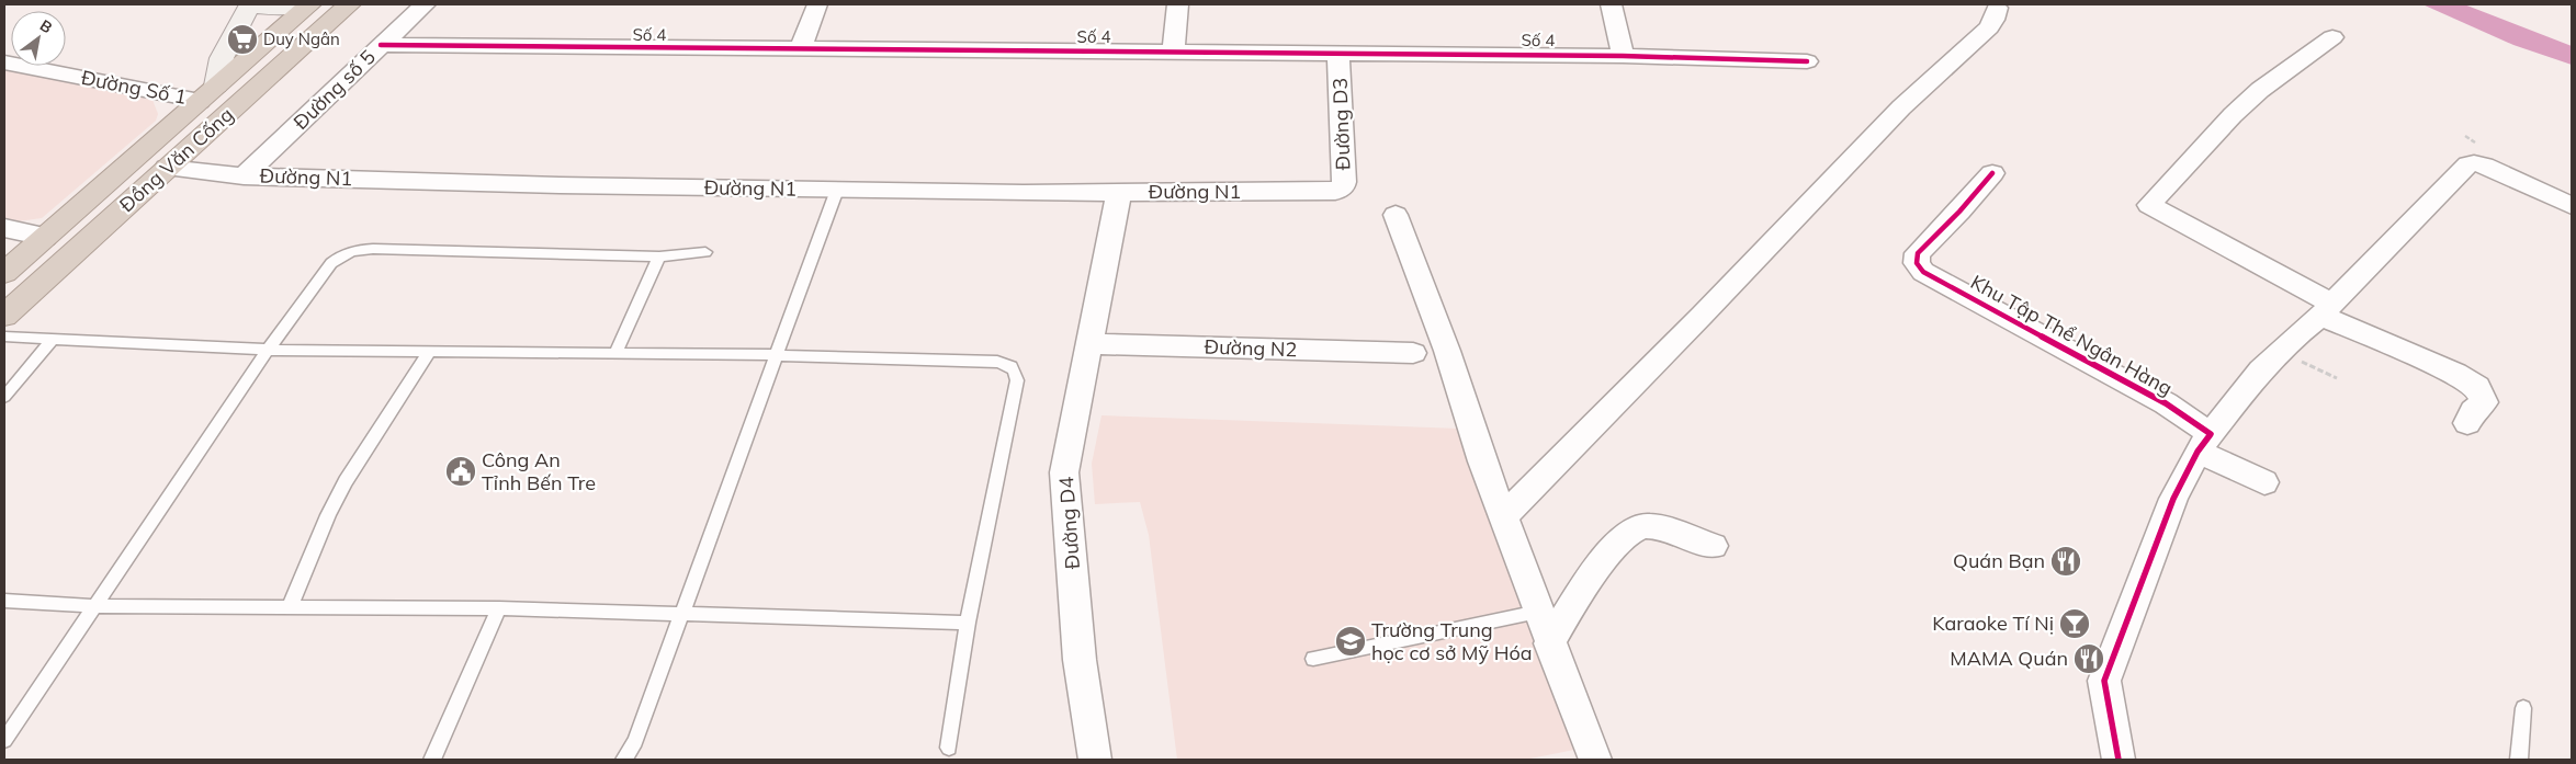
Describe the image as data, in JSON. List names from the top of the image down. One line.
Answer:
{"streets":{"highway":["Đồng Văn Cống"],"street":["Số 4","Đường Số 1","Đường số 5","Đường D3","Đường N1","Khu Tập Thể Ngân Hàng","Đường N2","Đường D4"]},"crossings":[["Số 4","Đường số 5"],["Số 4","Đường D3"],["Đường Số 1","Đồng Văn Cống"],["Đường số 5","Đường N1"],["Đường D3","Đường N1"],["Đồng Văn Cống","Đường N1"],["Đường N1","Đường D4"],["Đường N2","Đường D4"]],"places":{"supermarket":["Duy Ngân"],"public building":["Công An Tỉnh Bến Tre"],"restaurant":["Quán Bạn","MAMA Quán"],"bar":["Karaoke Tí Nị"],"school or university":["Trường Trung học cơ sở Mỹ Hóa"]},"north":"top right"}
